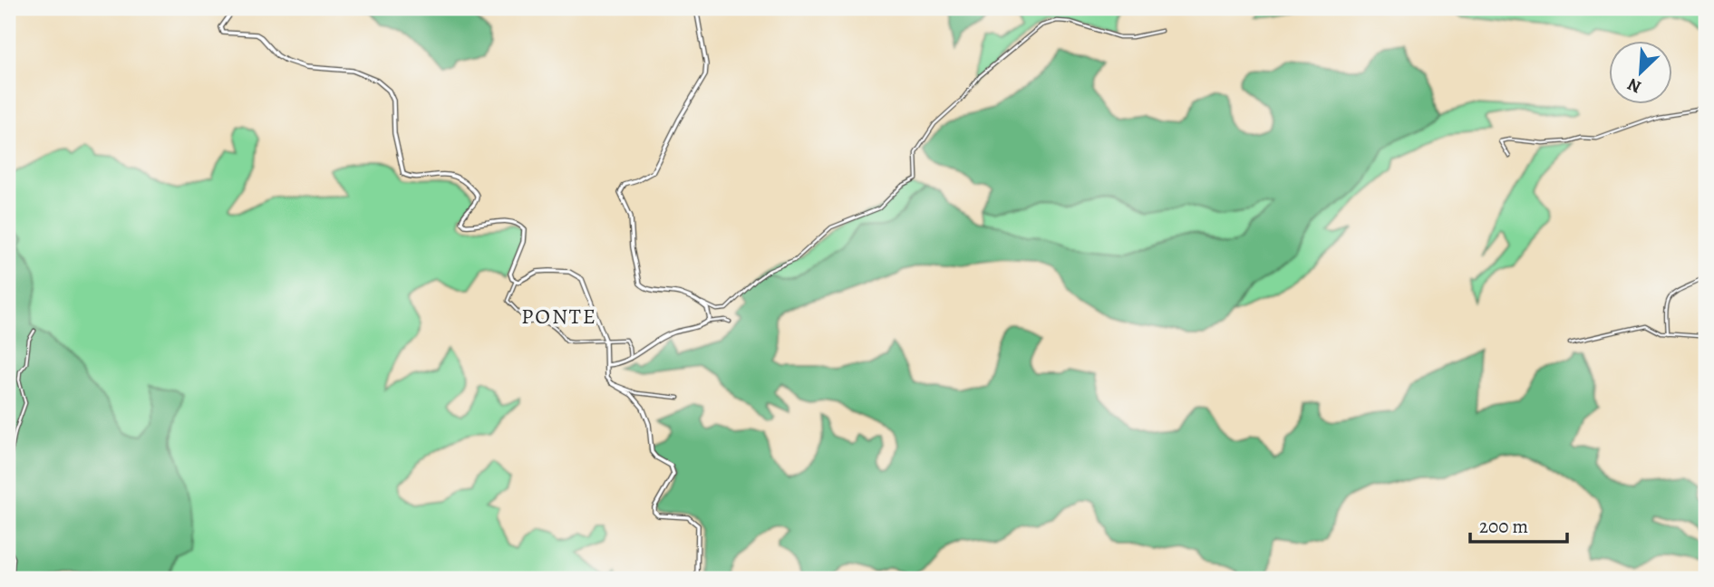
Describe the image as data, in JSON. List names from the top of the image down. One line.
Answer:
{"districts":["PONTE"],"scale_bar":"200 m","north":"bottom left"}
